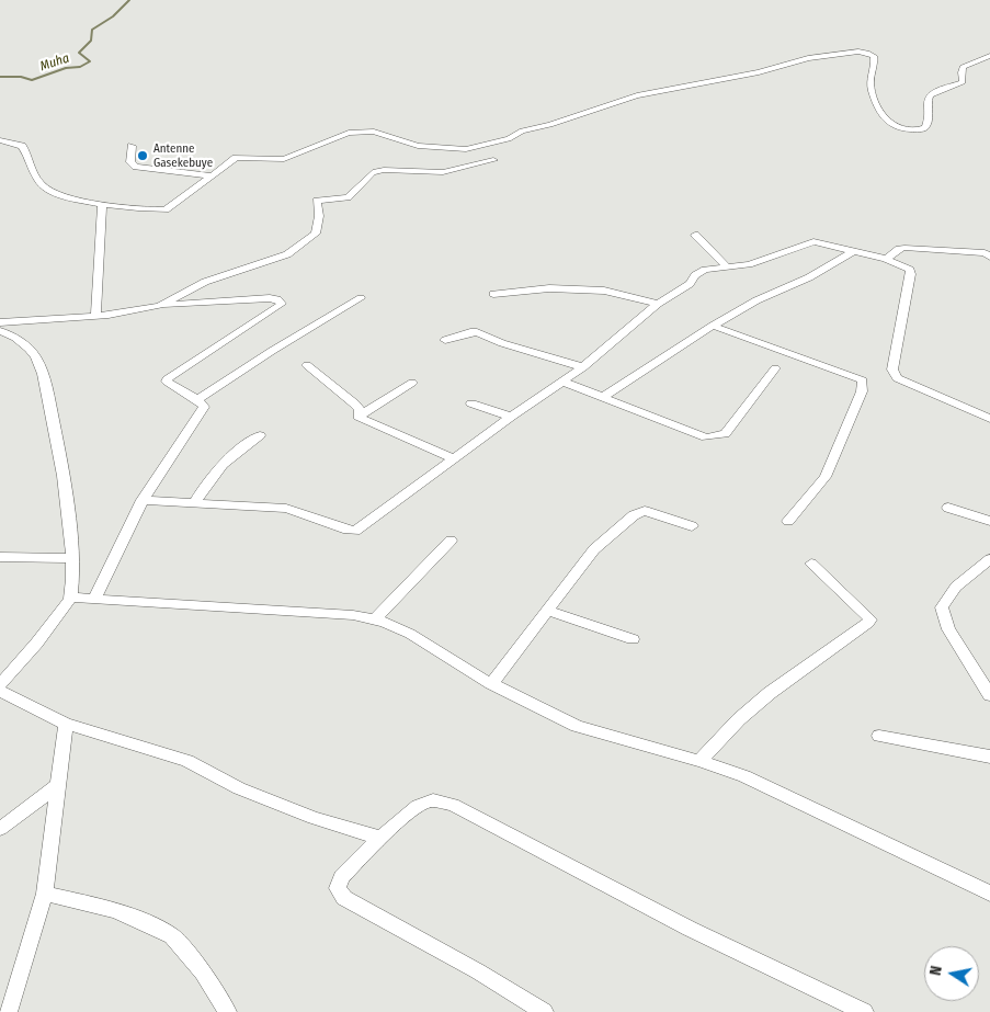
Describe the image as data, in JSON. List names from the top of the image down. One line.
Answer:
{"water":["Muha"],"places":["Antenne Gasekebuye"],"north":"left"}
